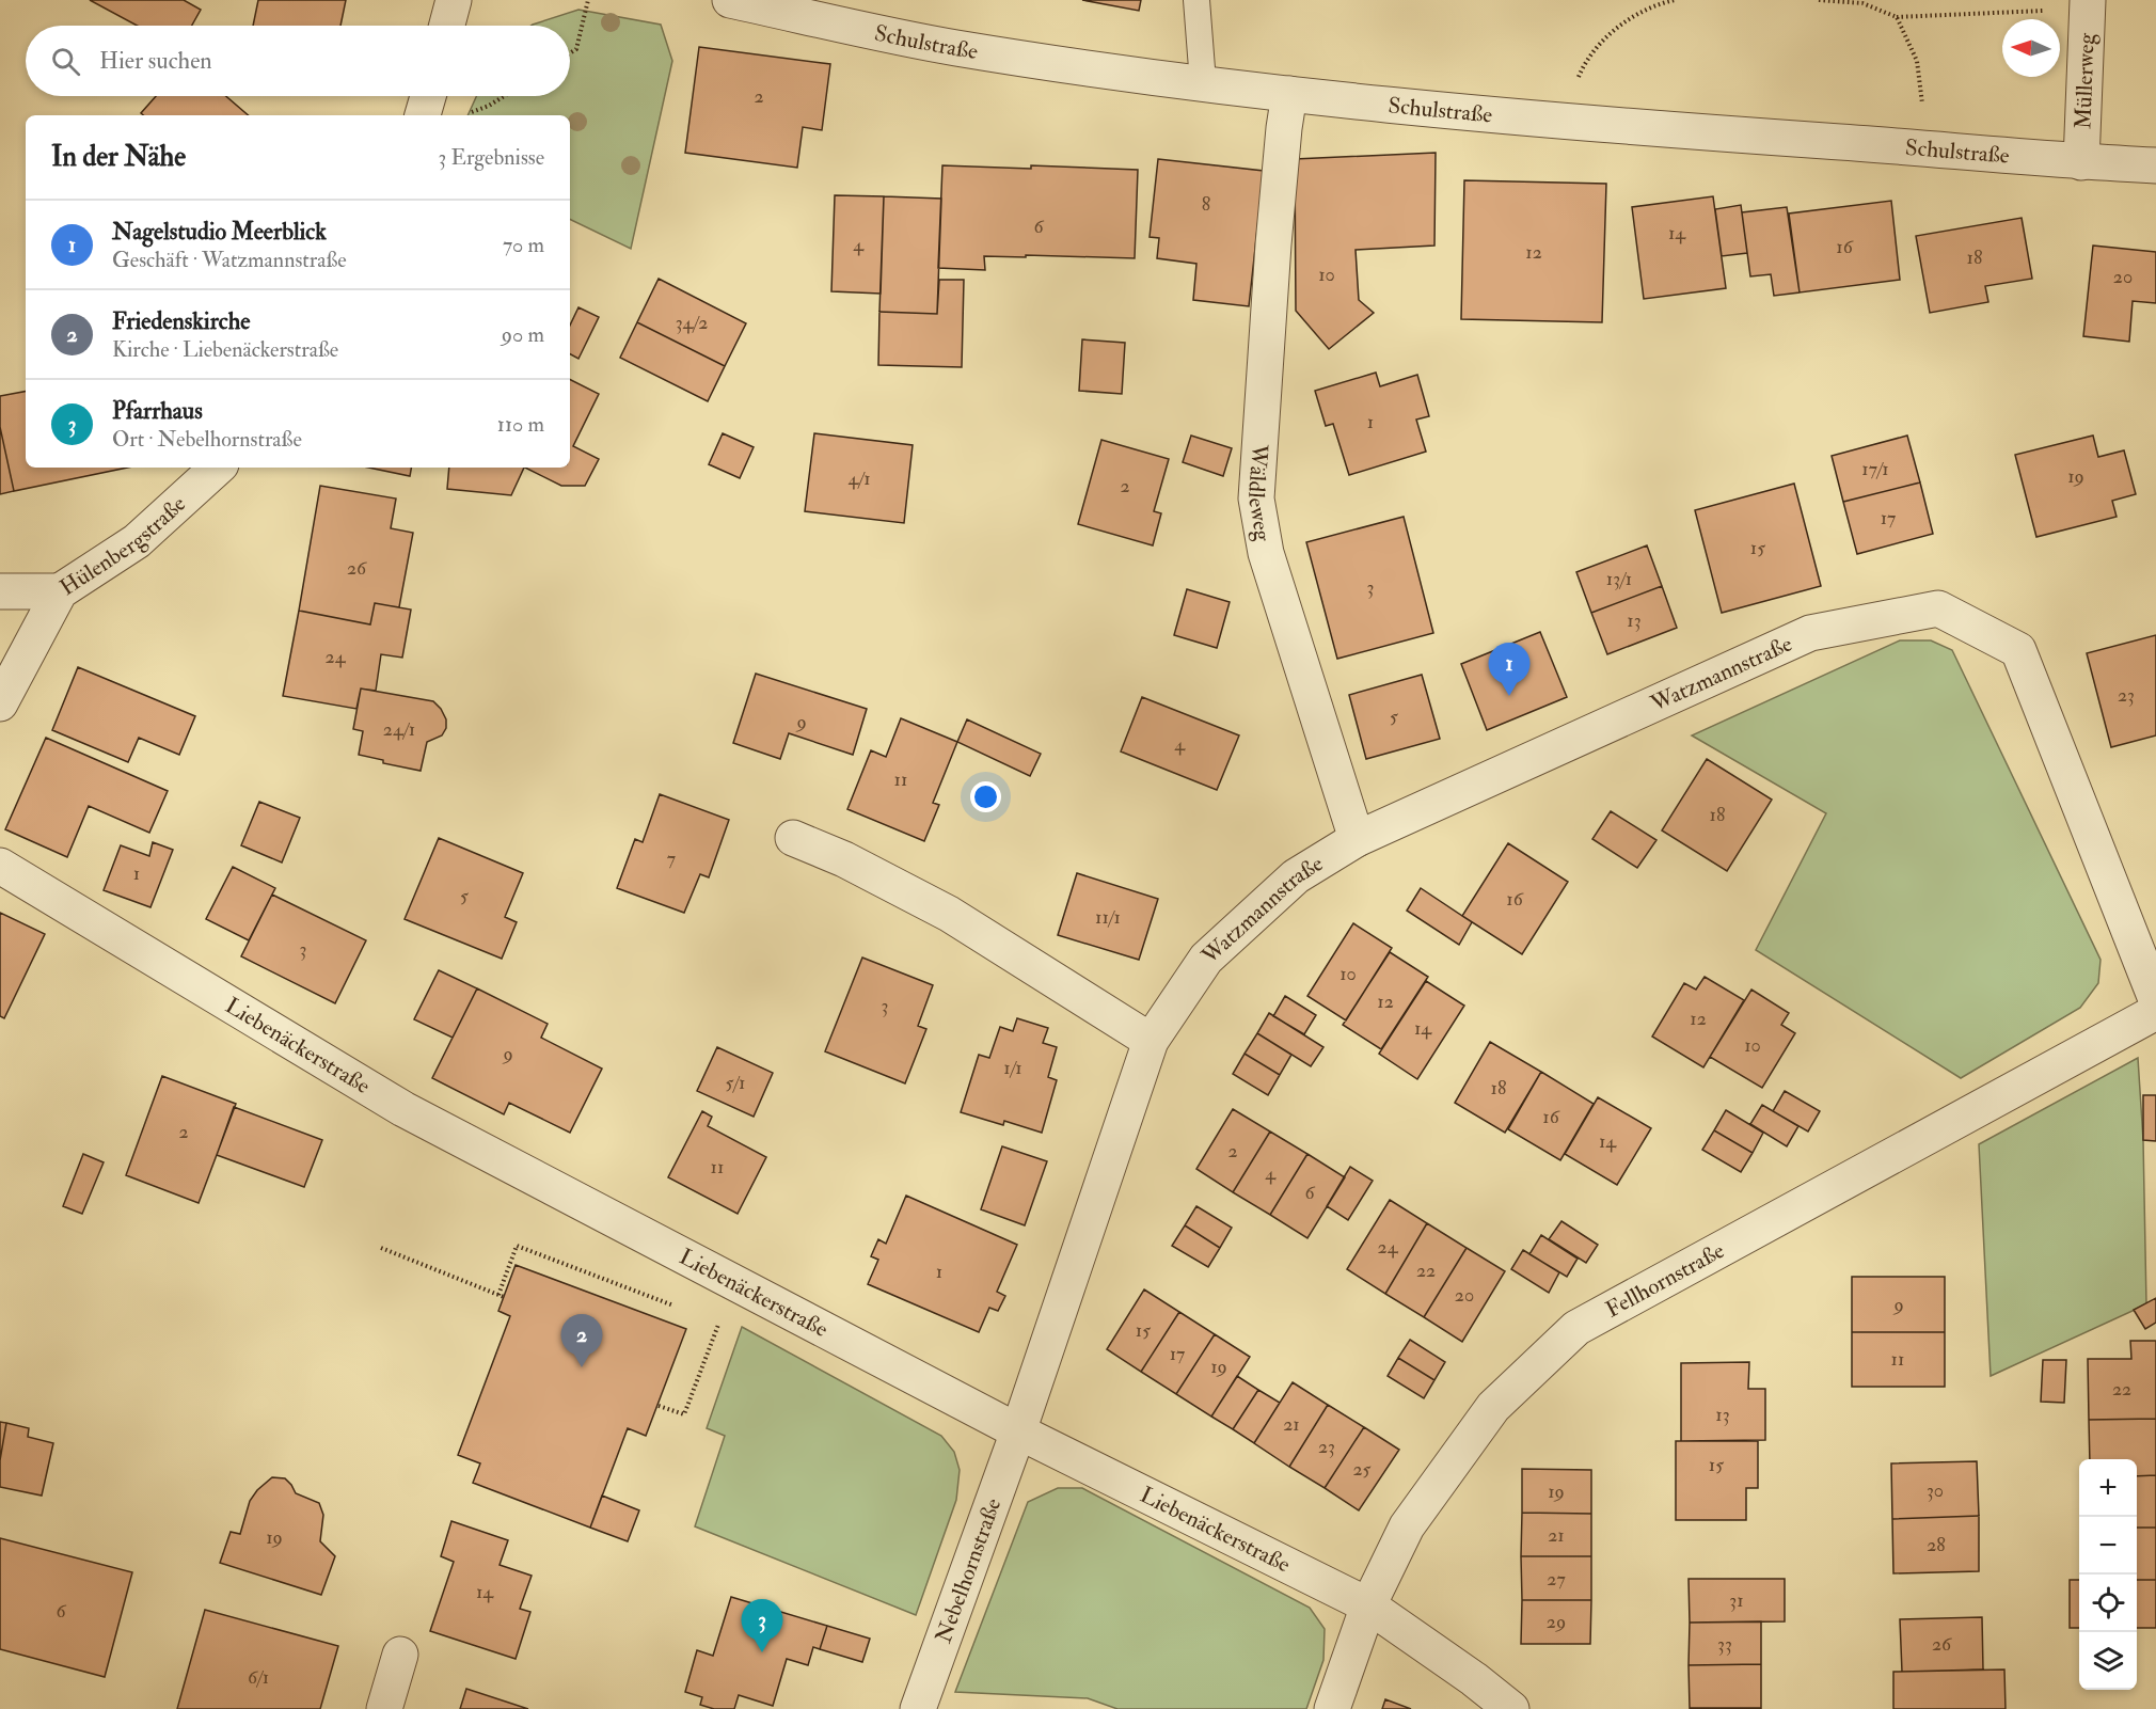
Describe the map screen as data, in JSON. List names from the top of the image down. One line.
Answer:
{"streets":{"street":["Schulstraße","Müllerweg","Wäldleweg","Hülenbergstraße","Watzmannstraße","Liebenäckerstraße","Fellhornstraße","Nebelhornstraße"]},"crossings":[["Schulstraße","Müllerweg"],["Schulstraße","Wäldleweg"],["Wäldleweg","Watzmannstraße"],["Watzmannstraße","Liebenäckerstraße"],["Watzmannstraße","Nebelhornstraße"],["Liebenäckerstraße","Fellhornstraße"],["Liebenäckerstraße","Nebelhornstraße"]],"house_numbers":["2","8","6","14","4","16","12","18","10","20","34/2","1","17/1","19","4/1","2","17","15","26","13/1","3","13","24","23","5","9","24/1","4","11","18","7","1","5","16","11/1","3","10","12","3","12","14","10","9","1/1","5/1","18","16","2","14","2","11","4","6","24","22","1","20","9","15","17","11","19","22","13","21","23","15","25","30","19","21","19","28","27","14","31","6","29","33","26","6/1"],"north":"left","page":{"search":"Hier suchen","heading":["In der Nähe","3 Ergebnisse"],"list":[{"mark":"1","name":"Nagelstudio Meerblick","note":"Geschäft · Watzmannstraße","value":"70 m"},{"mark":"2","name":"Friedenskirche","note":"Kirche · Liebenäckerstraße","value":"90 m"},{"mark":"3","name":"Pfarrhaus","note":"Ort · Nebelhornstraße","value":"110 m"}],"pins":["1","2","3"],"map_buttons":["+","−"]}}
